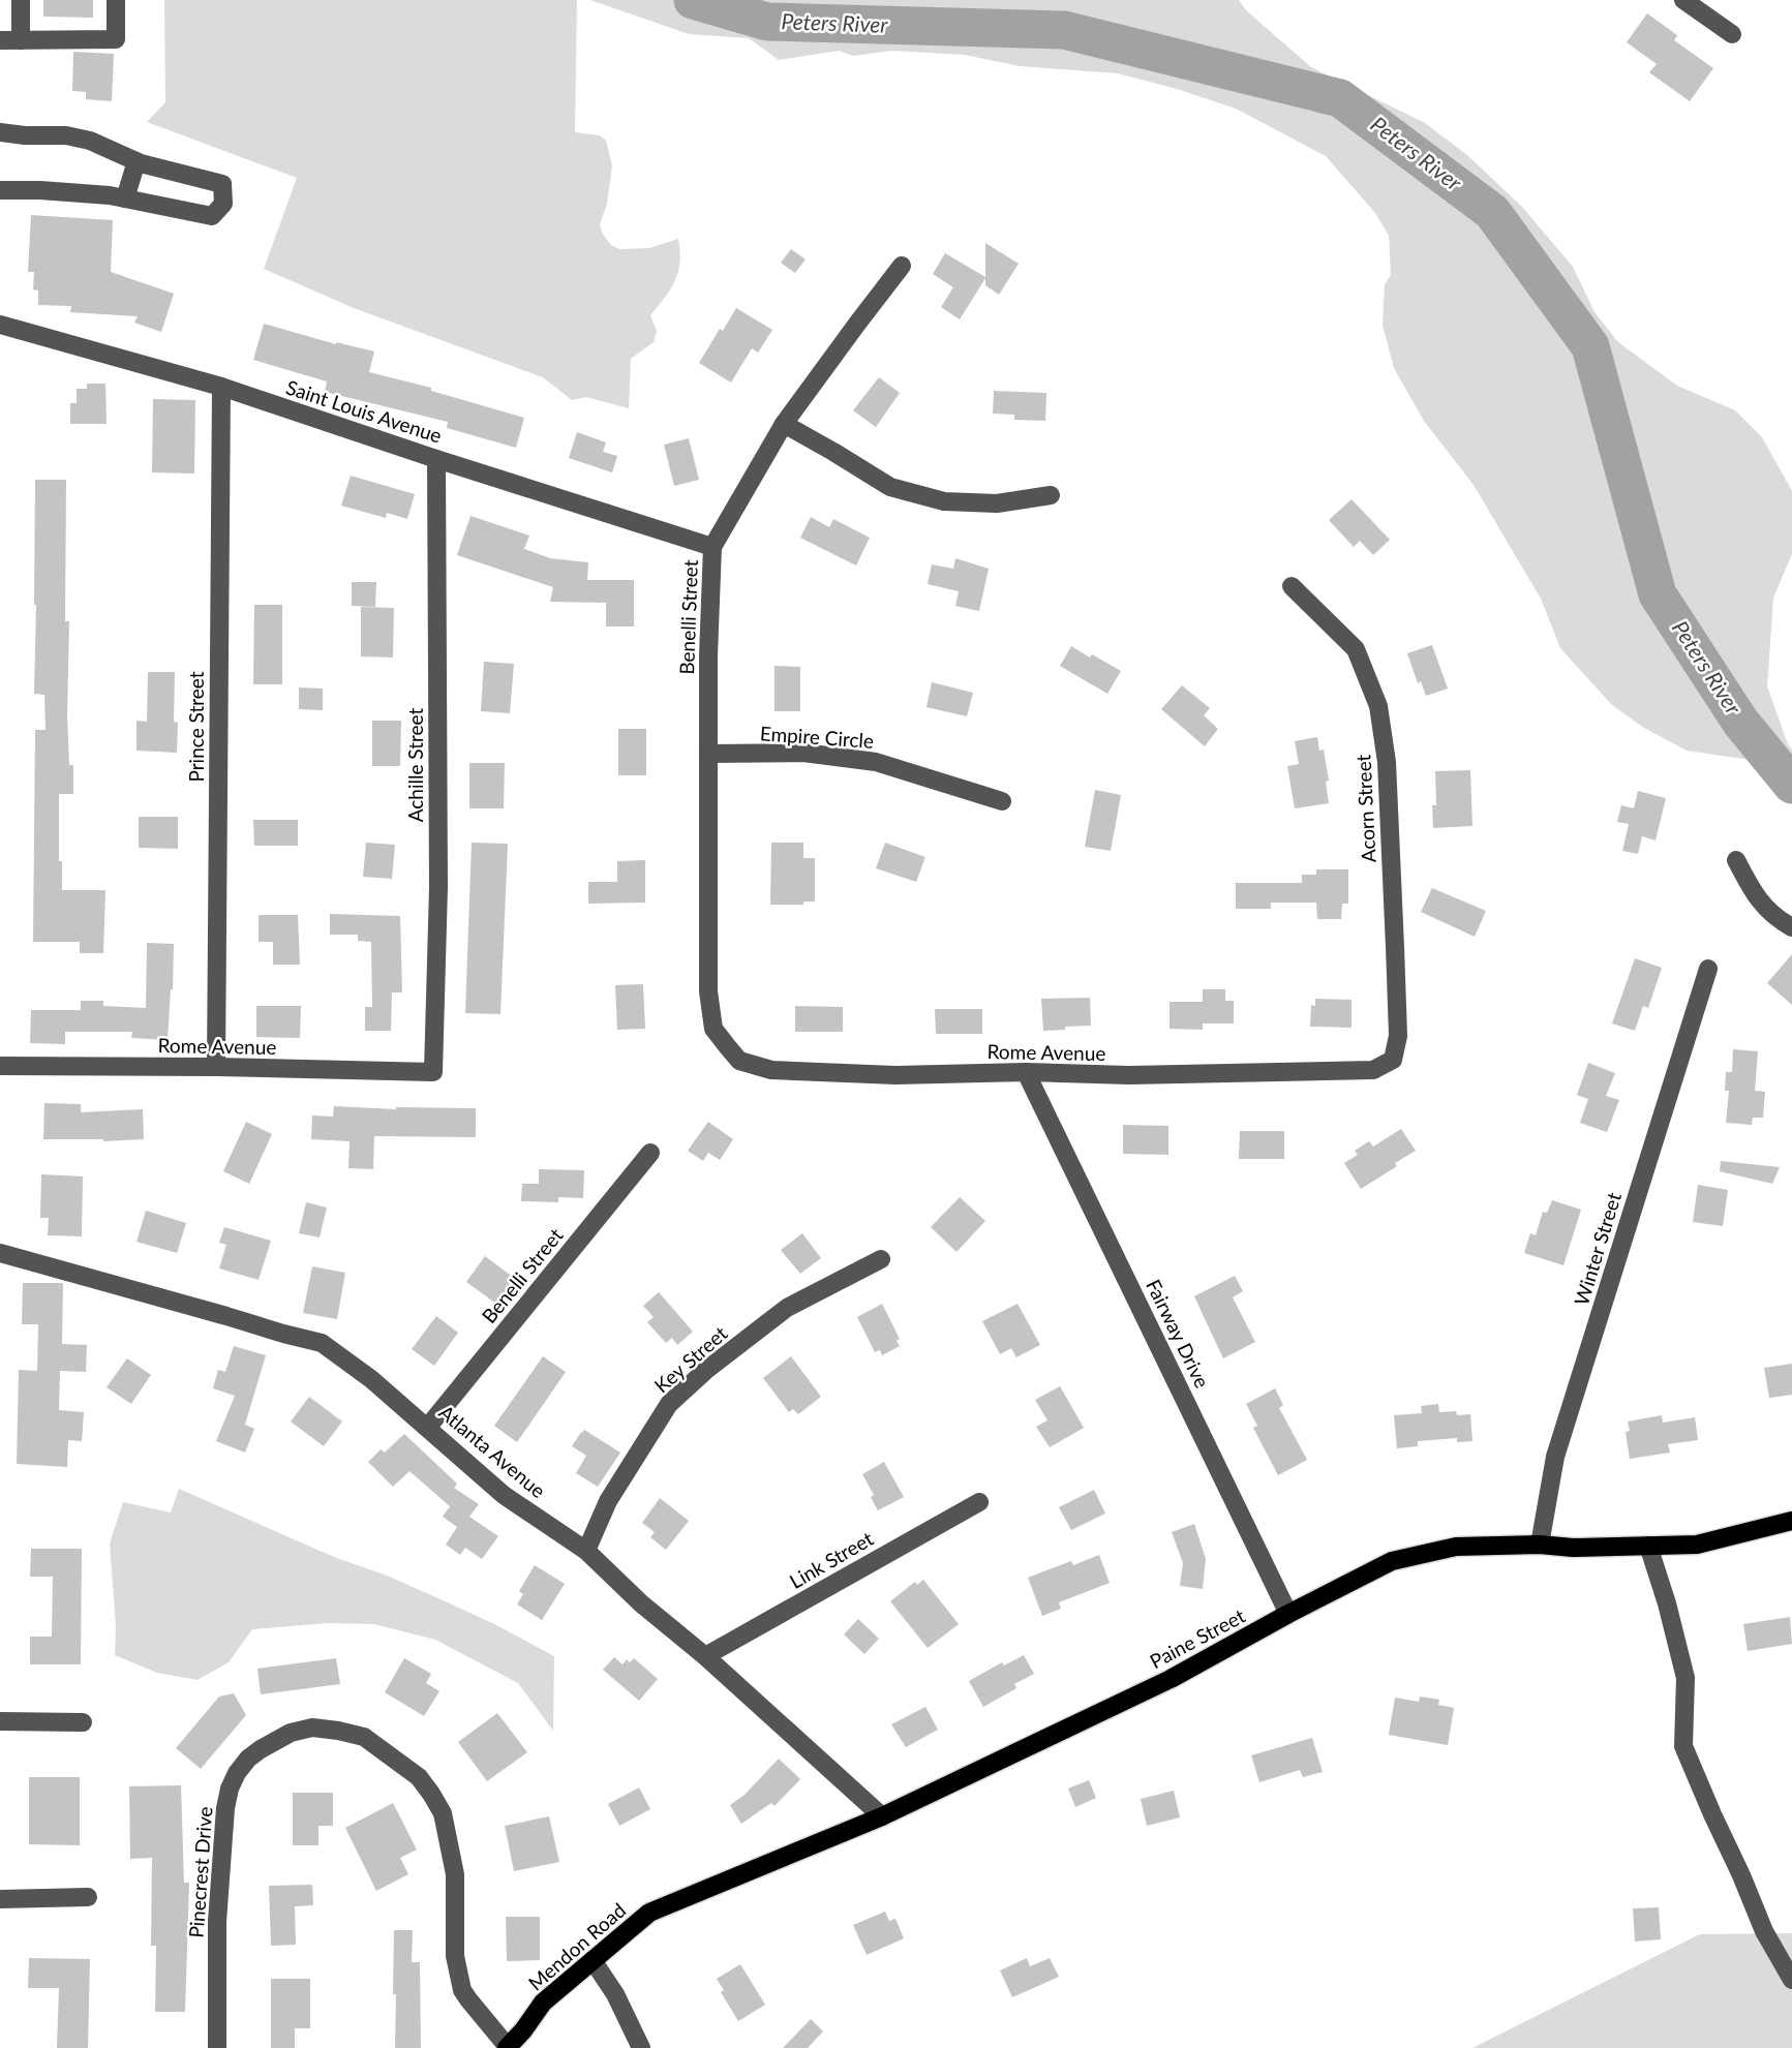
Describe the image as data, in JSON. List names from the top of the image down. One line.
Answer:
{"streets":{"main road":["Paine Street","Mendon Road"],"street":["Saint Louis Avenue","Benelli Street","Prince Street","Empire Circle","Achille Street","Acorn Street","Rome Avenue","Winter Street","Fairway Drive","Key Street","Atlanta Avenue","Link Street","Pinecrest Drive"]},"crossings":[["Saint Louis Avenue","Benelli Street"],["Saint Louis Avenue","Prince Street"],["Saint Louis Avenue","Achille Street"],["Benelli Street","Empire Circle"],["Benelli Street","Rome Avenue"],["Benelli Street","Atlanta Avenue"],["Prince Street","Rome Avenue"],["Achille Street","Rome Avenue"],["Acorn Street","Rome Avenue"],["Rome Avenue","Fairway Drive"],["Winter Street","Paine Street"],["Fairway Drive","Paine Street"],["Key Street","Atlanta Avenue"],["Atlanta Avenue","Link Street"],["Atlanta Avenue","Paine Street"],["Paine Street","Mendon Road"],["Pinecrest Drive","Mendon Road"]],"water":["Peters River"]}
